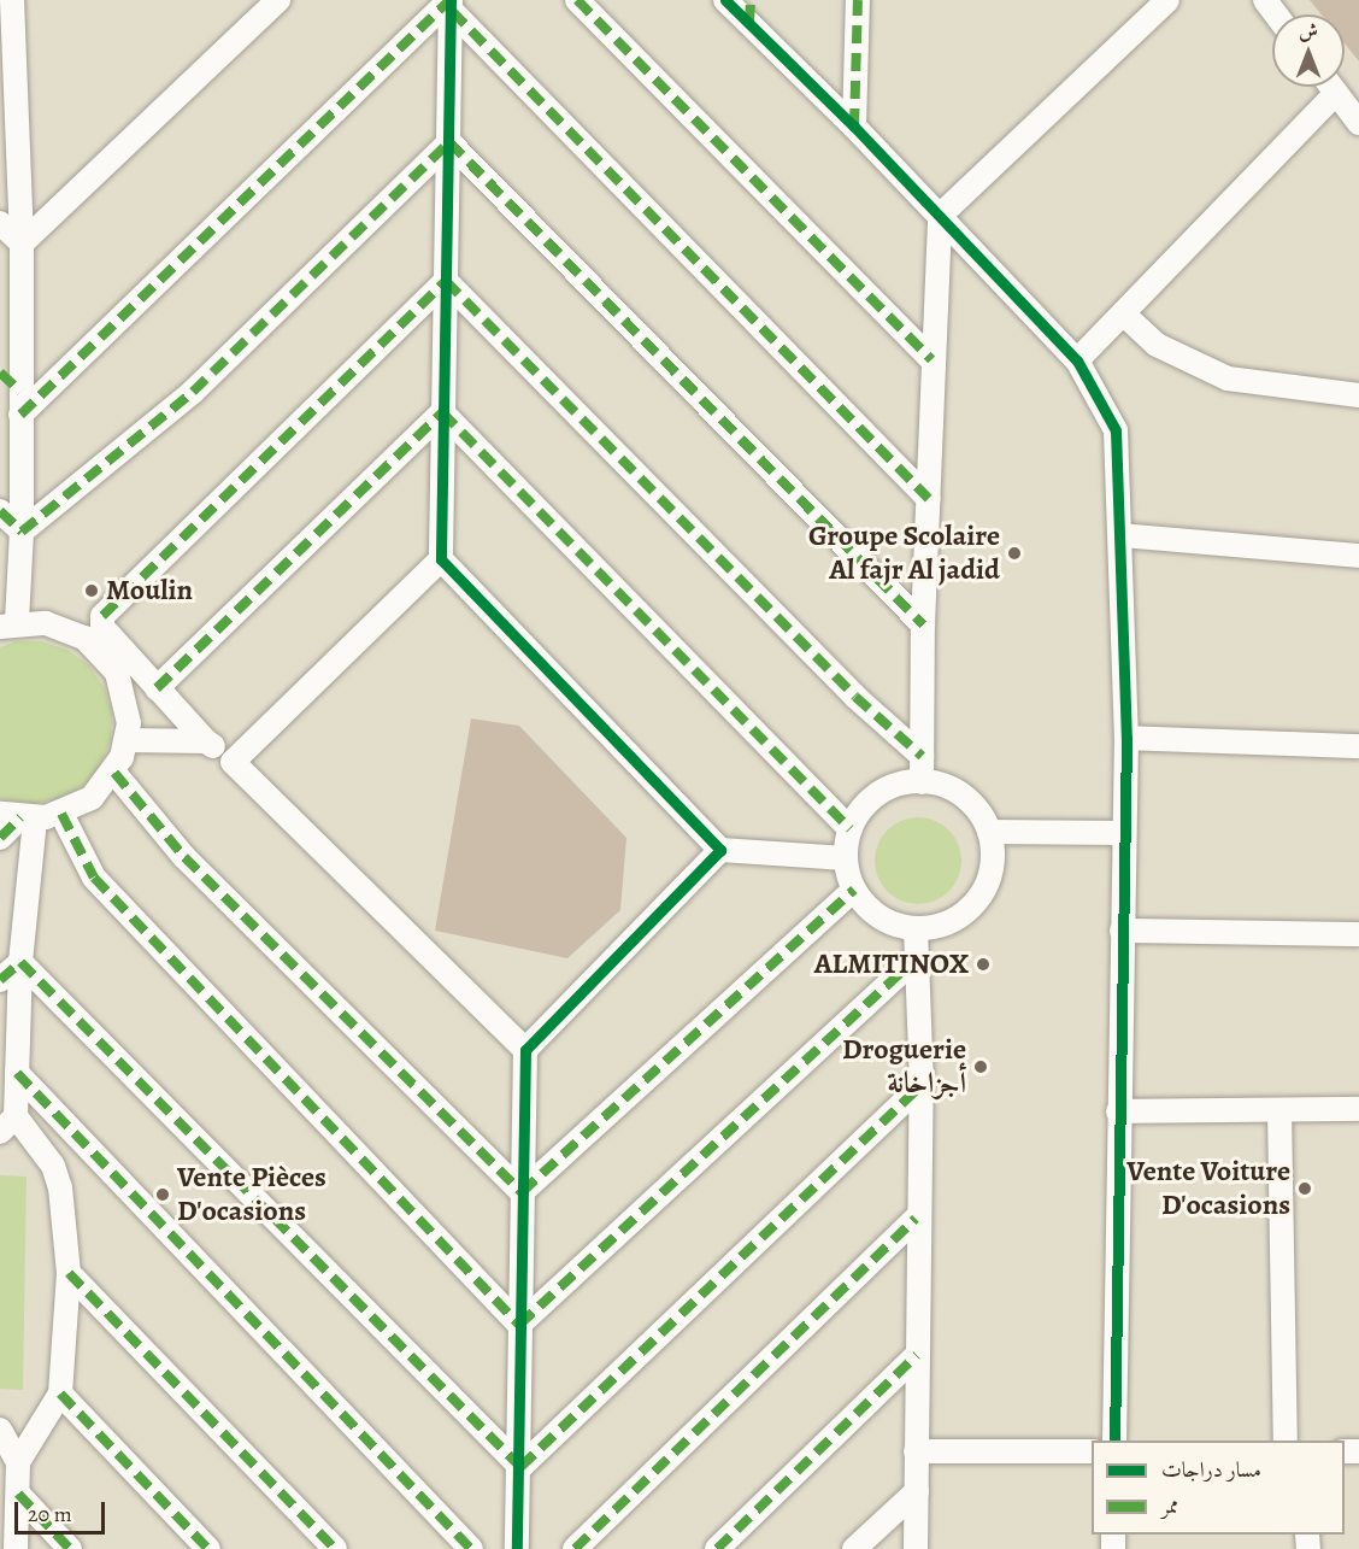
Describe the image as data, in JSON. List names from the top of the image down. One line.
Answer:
{"places":["Groupe Scolaire Al fajr Al jadid","Moulin","ALMITINOX","Droguerie أجزاخانة","Vente Voiture D'ocasions","Vente Pièces D'ocasions"],"legend":["مسار دراجات","ممر"],"scale_bar":"20 m","north":"top"}
